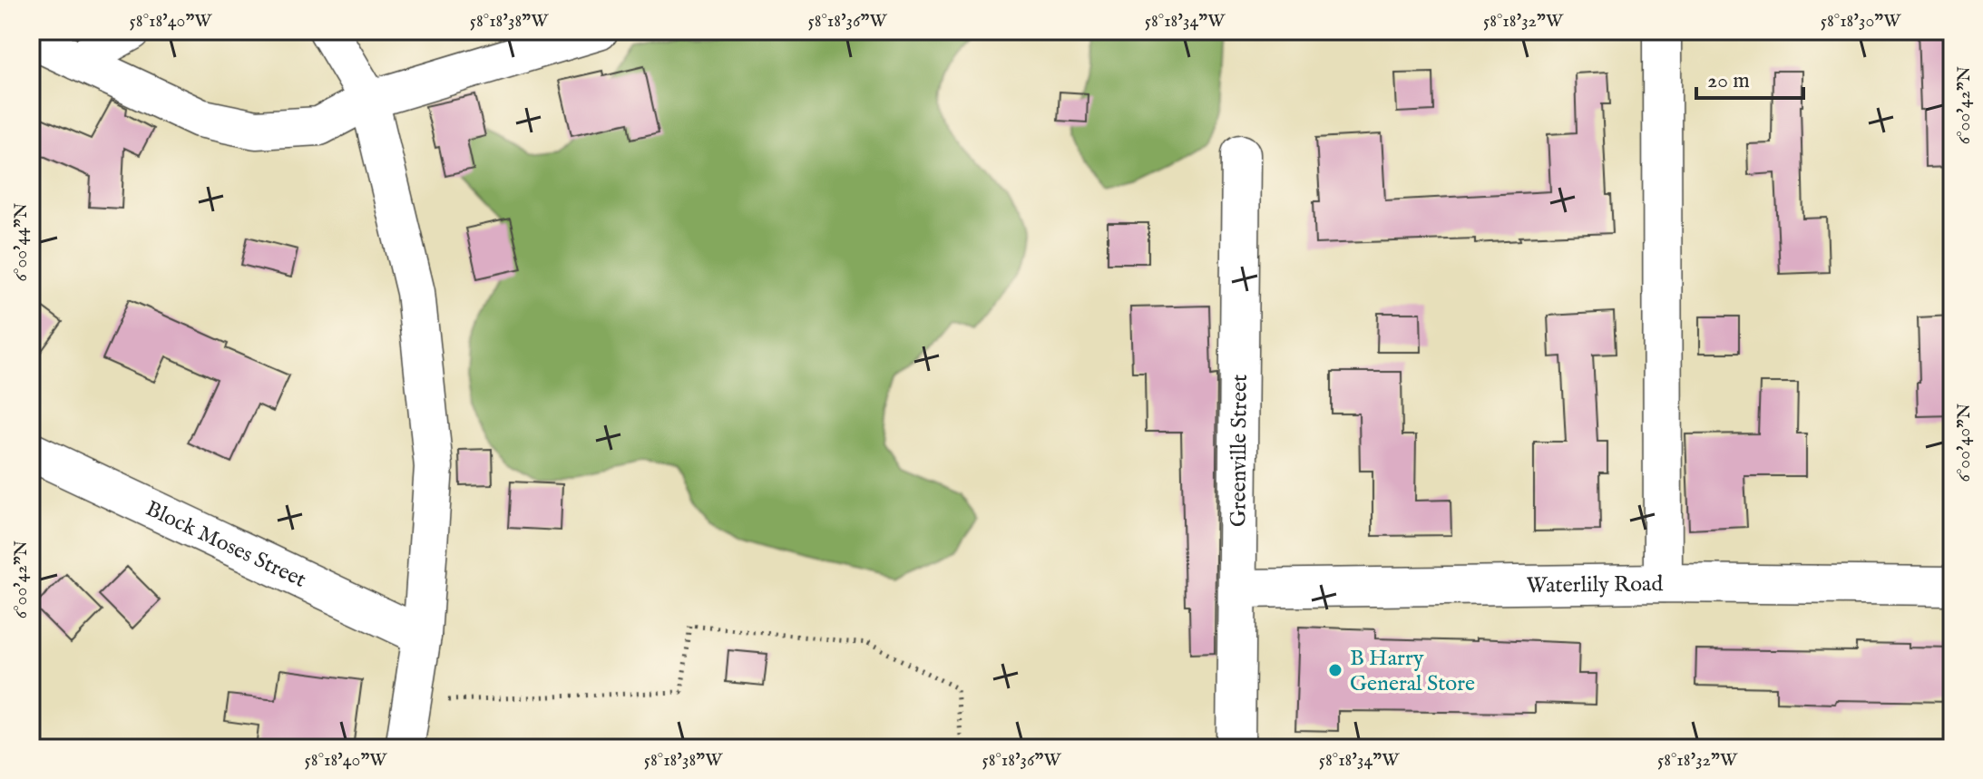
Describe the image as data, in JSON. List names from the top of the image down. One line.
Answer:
{"streets":{"street":["Greenville Street","Block Moses Street","Waterlily Road"]},"crossings":[["Greenville Street","Waterlily Road"]],"places":["B Harry General Store"],"scale_bar":"20 m","coordinates":["58°18'40\"W","58°18'38\"W","58°18'36\"W","58°18'34\"W","58°18'32\"W","58°18'30\"W","6°00'42\"N","6°00'44\"N","6°00'40\"N"]}
